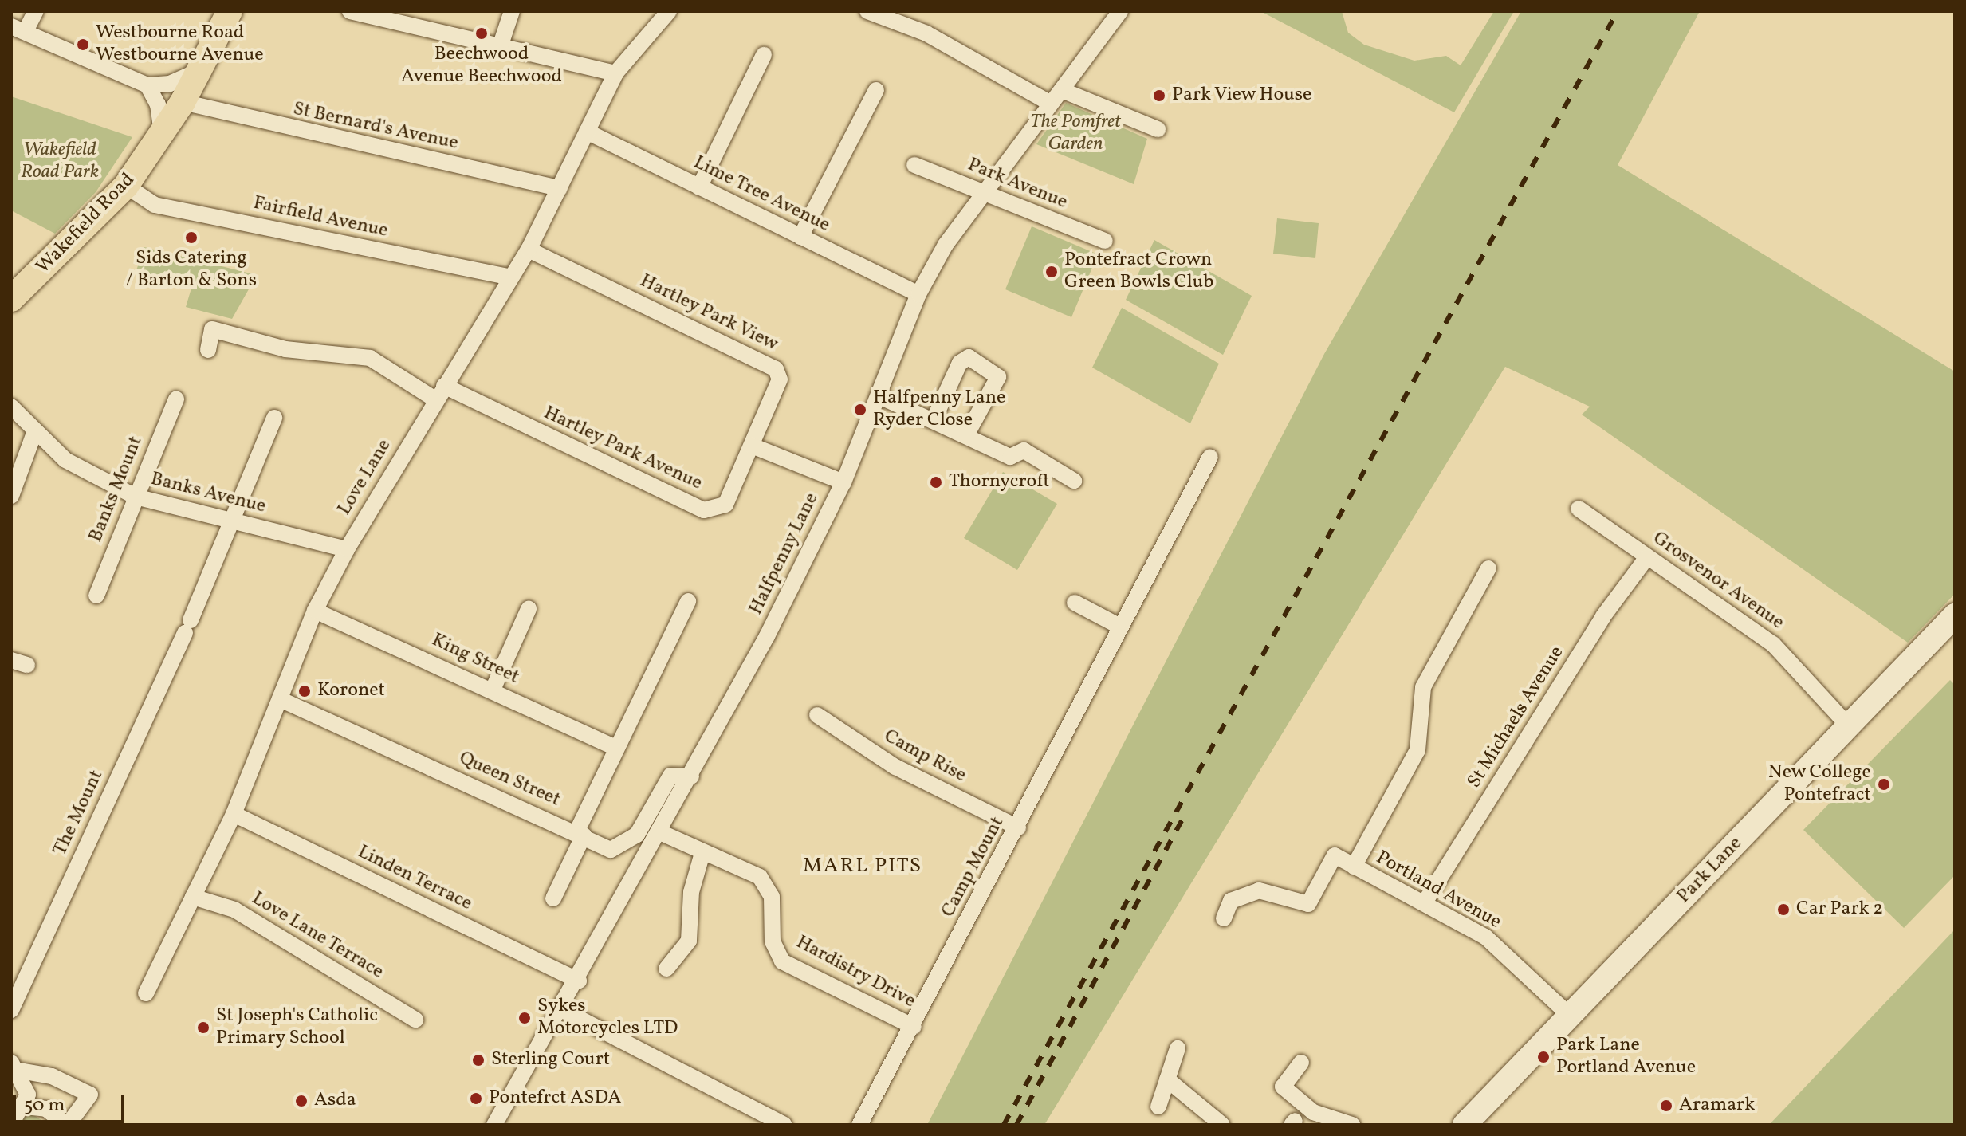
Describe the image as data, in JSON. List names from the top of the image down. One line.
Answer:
{"streets":{"main road":["Wakefield Road","Park Lane"],"street":["St Bernard's Avenue","Park Avenue","Lime Tree Avenue","Fairfield Avenue","Hartley Park View","Hartley Park Avenue","Love Lane","Banks Mount","Banks Avenue","Halfpenny Lane","Grosvenor Avenue","King Street","St Michaels Avenue","Camp Rise","Queen Street","The Mount","Camp Mount","Linden Terrace","Portland Avenue","Love Lane Terrace","Hardistry Drive"]},"crossings":[["St Bernard's Avenue","Wakefield Road"],["St Bernard's Avenue","Love Lane"],["Park Avenue","Halfpenny Lane"],["Lime Tree Avenue","Love Lane"],["Lime Tree Avenue","Halfpenny Lane"],["Fairfield Avenue","Wakefield Road"],["Fairfield Avenue","Love Lane"],["Hartley Park View","Hartley Park Avenue"],["Hartley Park View","Love Lane"],["Hartley Park Avenue","Love Lane"],["Love Lane","Banks Avenue"],["Love Lane","King Street"],["Love Lane","Queen Street"],["Love Lane","Linden Terrace"],["Love Lane","Love Lane Terrace"],["Banks Mount","Banks Avenue"],["Banks Avenue","The Mount"],["Halfpenny Lane","Queen Street"],["Halfpenny Lane","Linden Terrace"],["Halfpenny Lane","Hardistry Drive"],["Grosvenor Avenue","St Michaels Avenue"],["Grosvenor Avenue","Park Lane"],["St Michaels Avenue","Portland Avenue"],["Camp Rise","Camp Mount"],["Camp Mount","Hardistry Drive"],["Park Lane","Portland Avenue"]],"districts":["MARL PITS"],"parks":["The Pomfret Garden","Wakefield Road Park"],"places":["Beechwood Avenue Beechwood","Westbourne Road Westbourne Avenue","Park View House","Sids Catering / Barton & Sons","Pontefract Crown Green Bowls Club","Halfpenny Lane Ryder Close","Thornycroft","Koronet","New College Pontefract","Car Park 2","Sykes Motorcycles LTD","St Joseph's Catholic Primary School","Park Lane Portland Avenue","Sterling Court","Pontefrct ASDA","Asda","Aramark"],"scale_bar":"50 m"}
